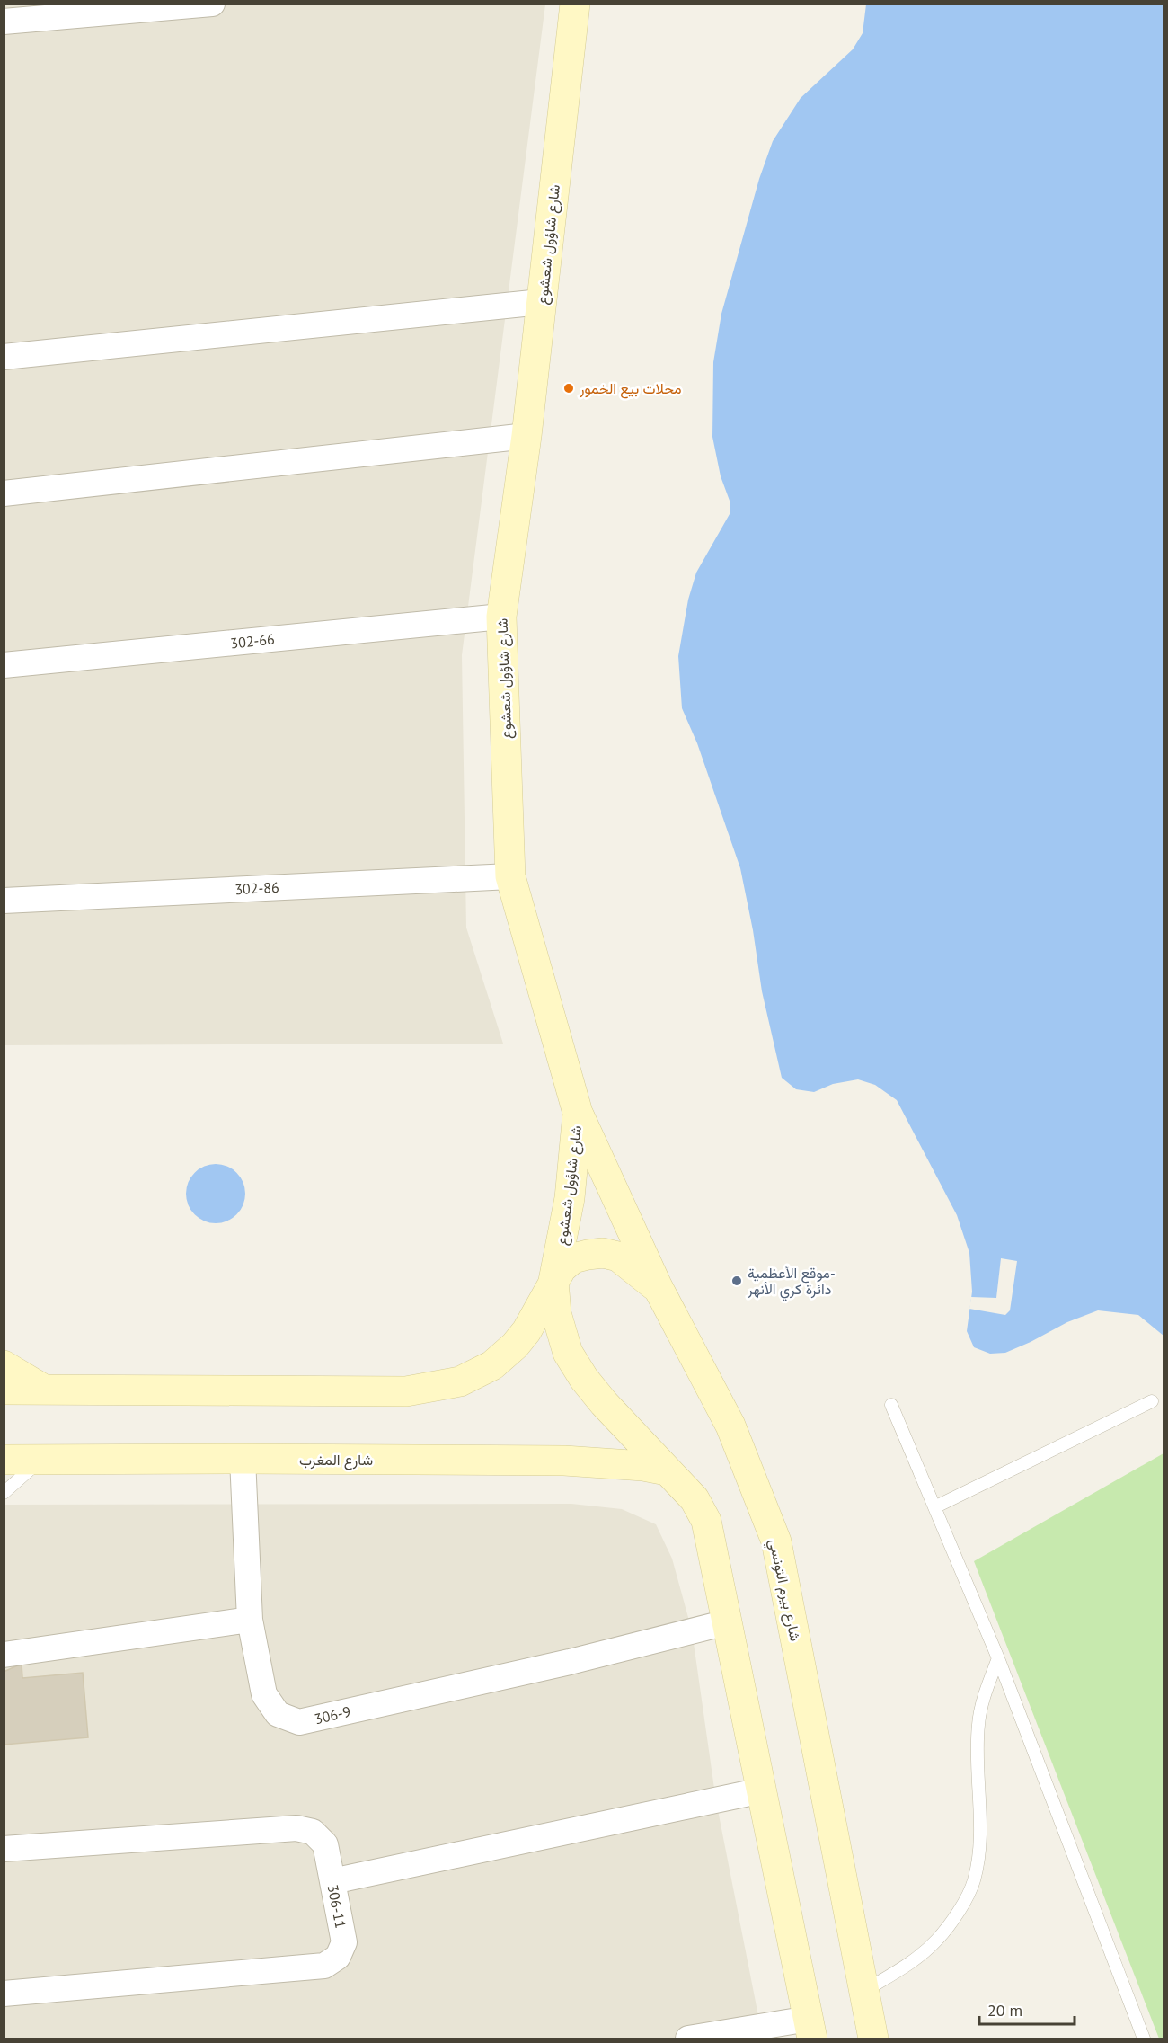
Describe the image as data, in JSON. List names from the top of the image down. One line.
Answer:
{"streets":{"street":["شارع شاؤول شعشوع","302-66","302-86","شارع المغرب","شارع بيرم التونسي","306-9","306-11"]},"crossings":[["شارع شاؤول شعشوع","302-66"],["شارع شاؤول شعشوع","302-86"],["شارع شاؤول شعشوع","شارع بيرم التونسي"],["شارع المغرب","306-9"]],"places":["محلات بيع الخمور","موقع الأعظمية- دائرة كري الأنهر"],"scale_bar":"20 m"}
